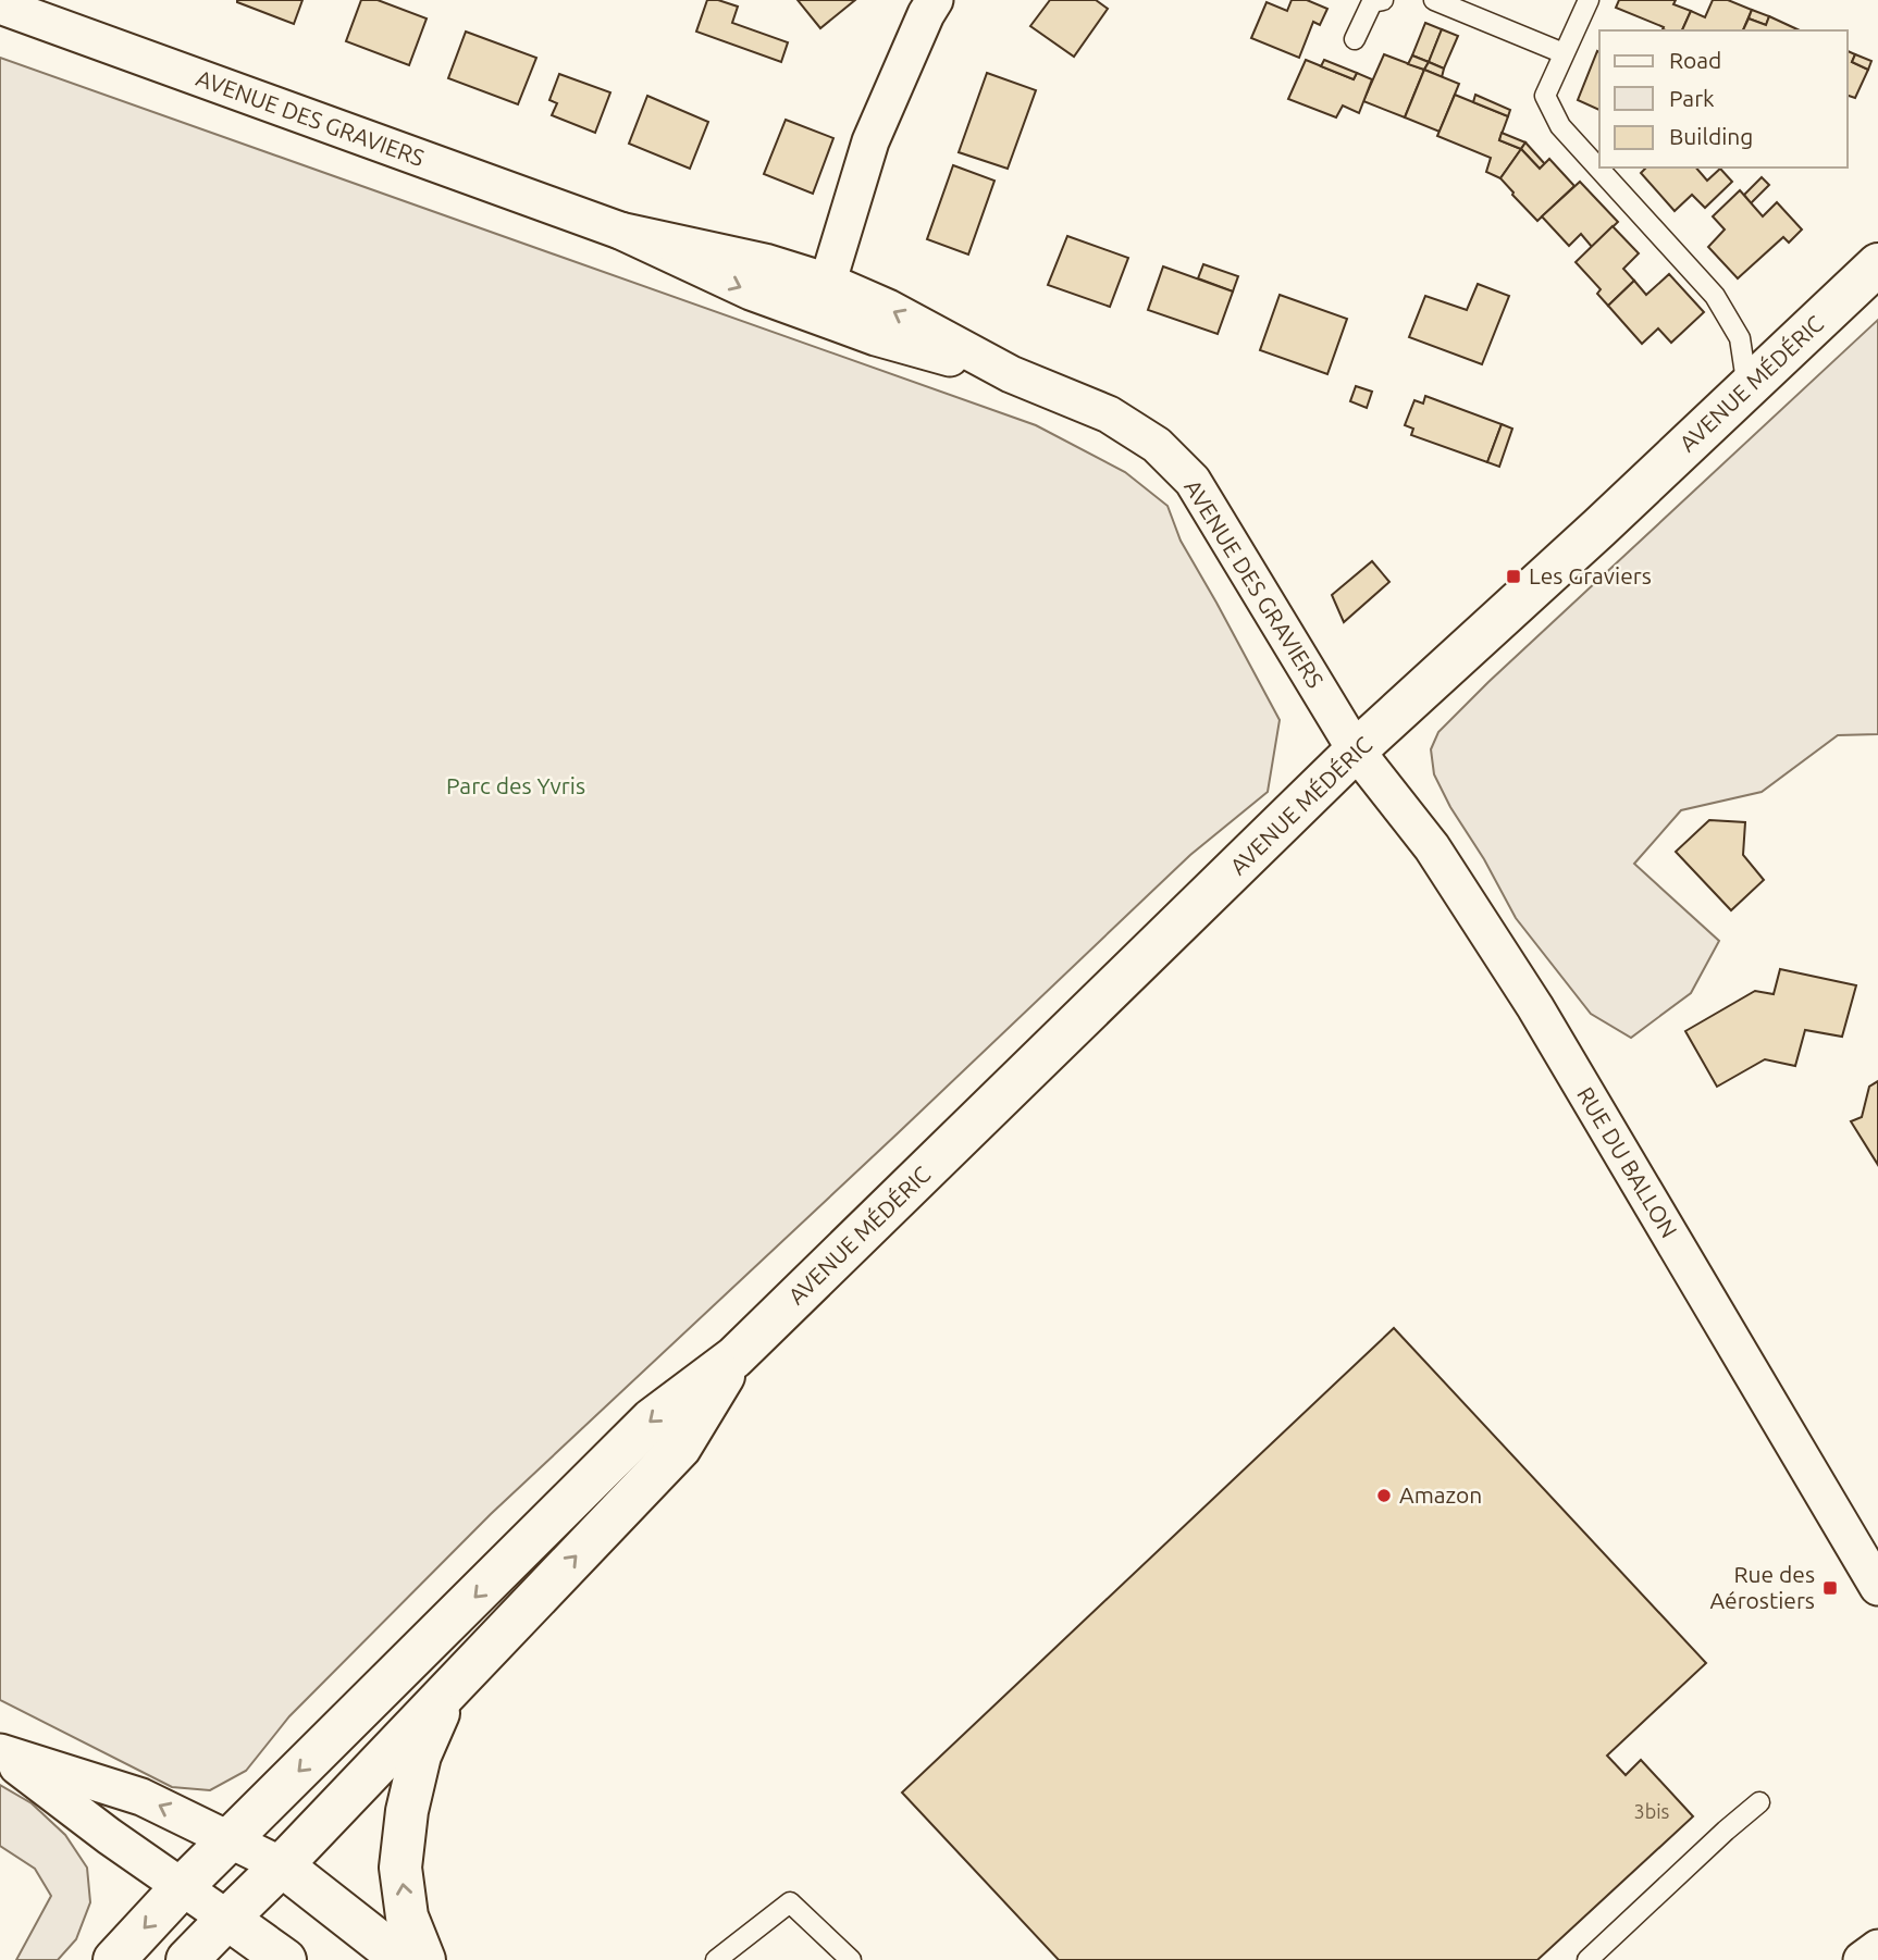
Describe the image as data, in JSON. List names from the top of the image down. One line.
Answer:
{"streets":{"main road":["AVENUE MÉDÉRIC"],"street":["AVENUE DES GRAVIERS","RUE DU BALLON"]},"crossings":[["AVENUE DES GRAVIERS","AVENUE MÉDÉRIC"],["AVENUE DES GRAVIERS","RUE DU BALLON"],["AVENUE MÉDÉRIC","RUE DU BALLON"]],"parks":["Parc des Yvris"],"places":{"transit":["Les Graviers","Rue des Aérostiers"],"other":["Amazon"]},"house_numbers":["3bis"],"legend":["Road","Park","Building"]}
